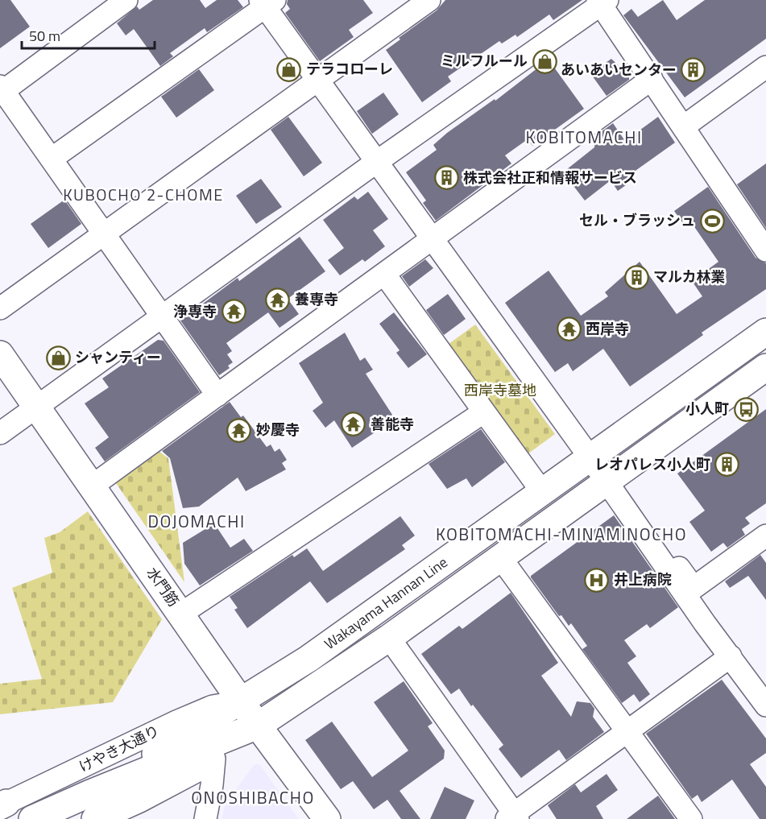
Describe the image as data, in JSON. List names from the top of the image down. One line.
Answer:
{"streets":{"main road":["水門筋","Wakayama Hannan Line"],"street":["けやき大通り"]},"crossings":[["水門筋","Wakayama Hannan Line"],["水門筋","けやき大通り"],["Wakayama Hannan Line","けやき大通り"]],"districts":["KOBITOMACHI","KUBOCHO 2-CHOME","DOJOMACHI","KOBITOMACHI-MINAMINOCHO","ONOSHIBACHO"],"parks":["西岸寺墓地"],"places":{"shop":["ミルフルール","テラコローレ","シャンティー"],"building":["あいあいセンター","株式会社正和情報サービス","マルカ林業","レオパレス小人町"],"sports":["セル・ブラッシュ"],"temple":["養専寺","浄専寺","西岸寺","善能寺","妙慶寺"],"bus stop":["小人町"],"hospital":["井上病院"]},"scale_bar":"50 m"}
